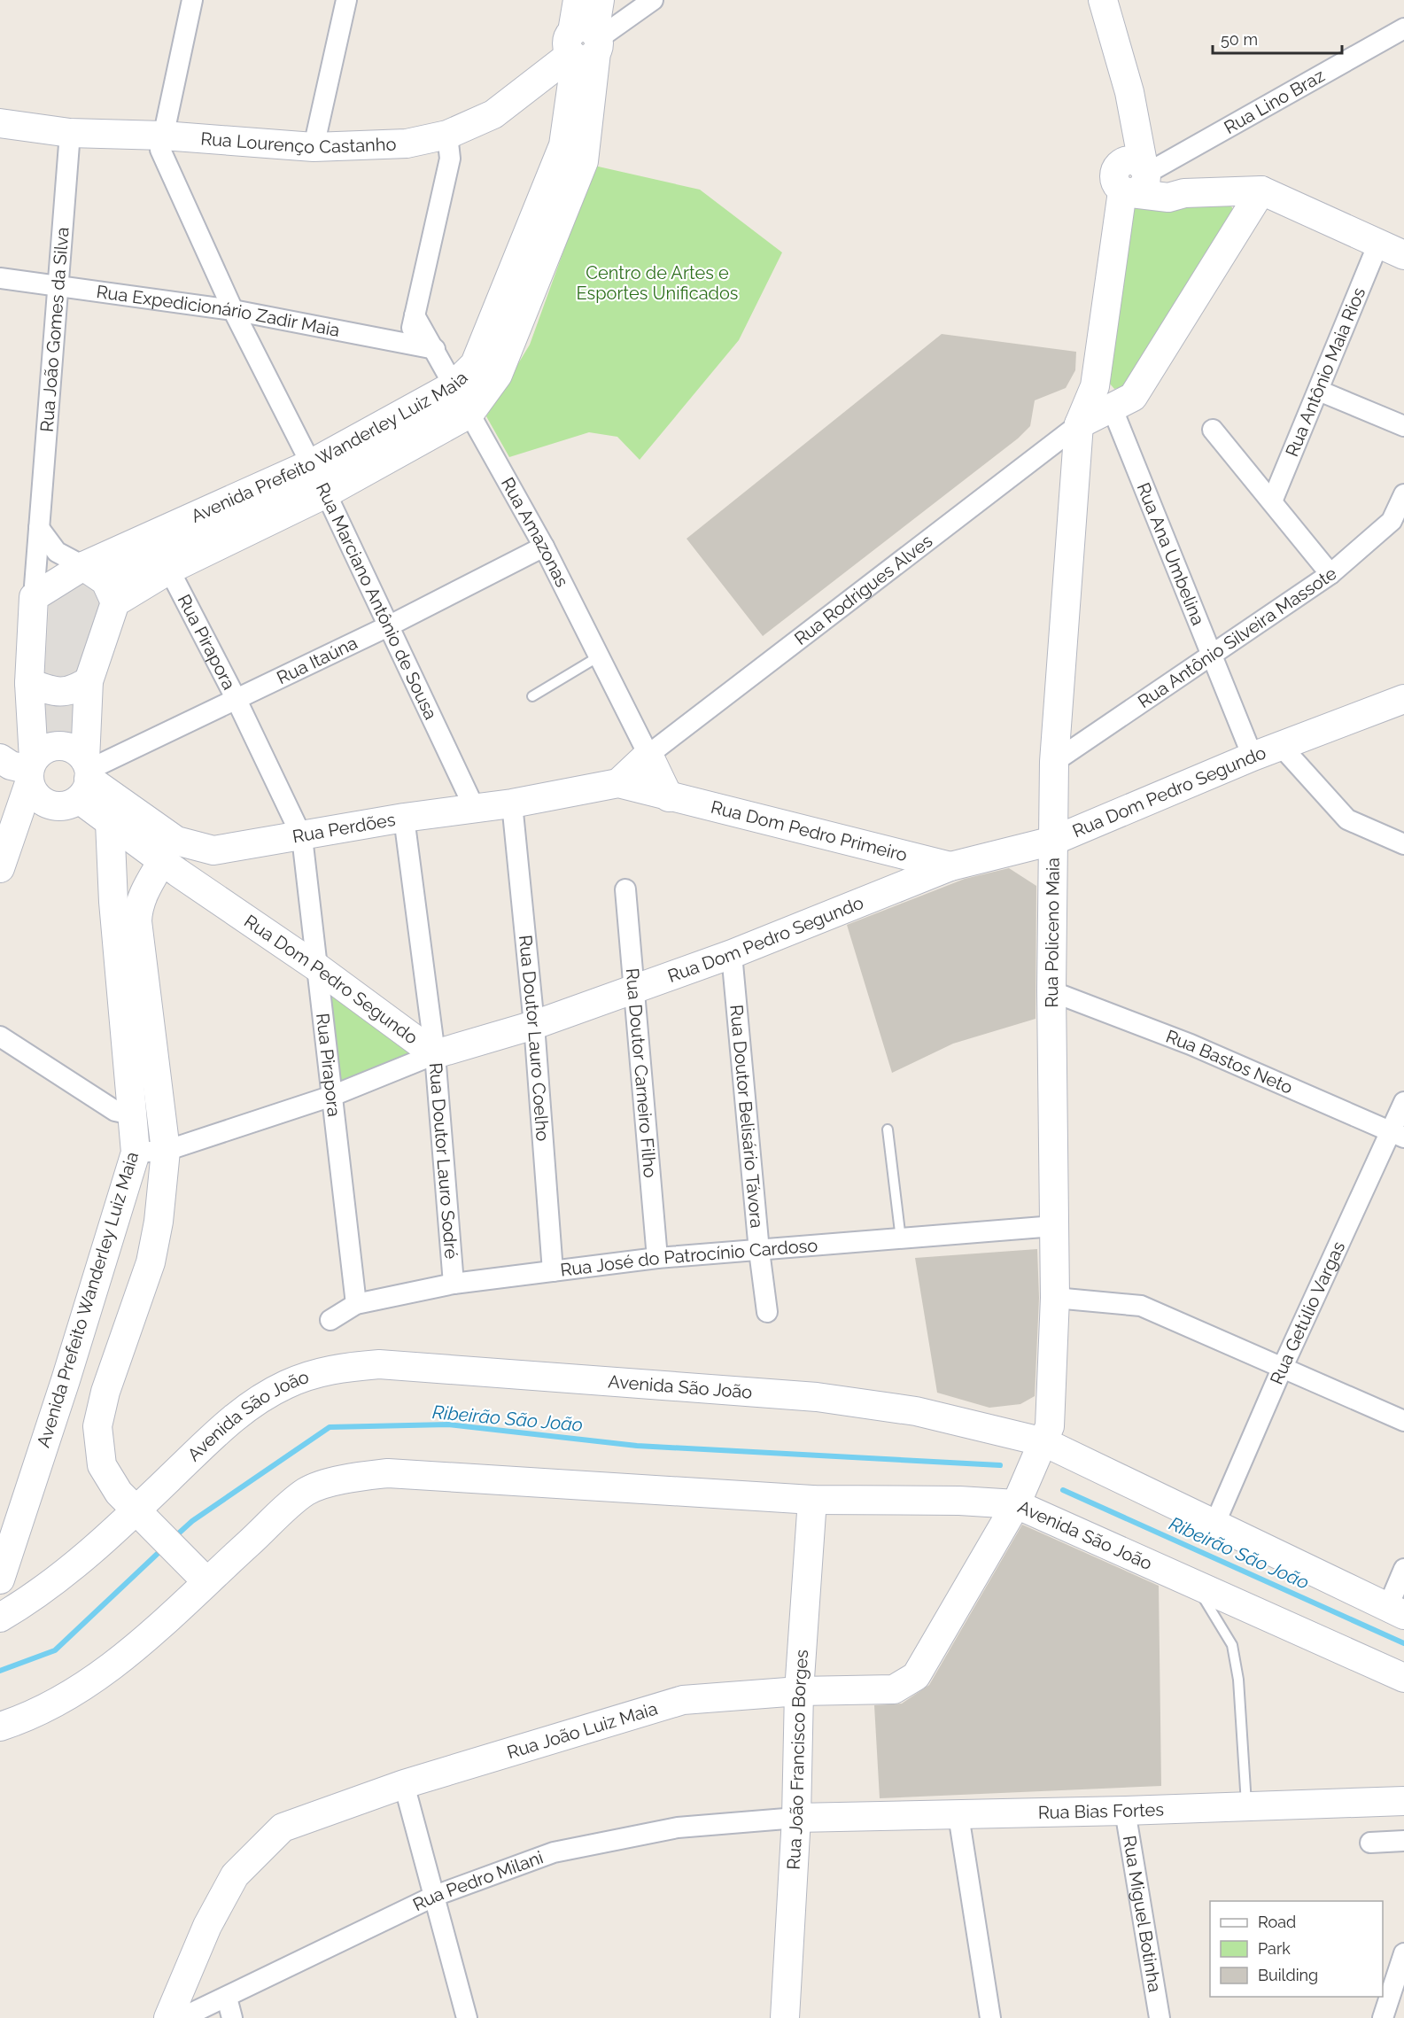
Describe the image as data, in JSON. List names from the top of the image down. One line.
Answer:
{"streets":{"street":["Rua Lino Braz","Rua Lourenço Castanho","Rua Expedicionário Zadir Maia","Rua João Gomes da Silva","Rua Antônio Maia Rios","Avenida Prefeito Wanderley Luiz Maia","Rua Amazonas","Rua Ana Umbelina","Rua Rodrigues Alves","Rua Marciano Antônio de Sousa","Rua Antônio Silveira Massote","Rua Pirapora","Rua Itaúna","Rua Dom Pedro Segundo","Rua Perdões","Rua Dom Pedro Primeiro","Rua Policeno Maia","Rua Doutor Lauro Coelho","Rua Bastos Neto","Rua Doutor Carneiro Filho","Rua Doutor Belisário Távora","Rua Doutor Lauro Sodré","Rua José do Patrocínio Cardoso","Rua Getúlio Vargas","Avenida São João","Rua João Luiz Maia","Rua João Francisco Borges","Rua Bias Fortes","Rua Pedro Milani","Rua Miguel Botinha"]},"crossings":[["Rua Lino Braz","Rua Policeno Maia"],["Rua Lourenço Castanho","Rua João Gomes da Silva"],["Rua Lourenço Castanho","Avenida Prefeito Wanderley Luiz Maia"],["Rua Lourenço Castanho","Rua Marciano Antônio de Sousa"],["Rua Expedicionário Zadir Maia","Rua João Gomes da Silva"],["Rua Expedicionário Zadir Maia","Rua Amazonas"],["Rua Expedicionário Zadir Maia","Rua Marciano Antônio de Sousa"],["Rua João Gomes da Silva","Avenida Prefeito Wanderley Luiz Maia"],["Avenida Prefeito Wanderley Luiz Maia","Rua Amazonas"],["Avenida Prefeito Wanderley Luiz Maia","Rua Marciano Antônio de Sousa"],["Avenida Prefeito Wanderley Luiz Maia","Rua Pirapora"],["Avenida Prefeito Wanderley Luiz Maia","Rua Dom Pedro Segundo"],["Avenida Prefeito Wanderley Luiz Maia","Avenida São João"],["Rua Amazonas","Rua Rodrigues Alves"],["Rua Amazonas","Rua Itaúna"],["Rua Ana Umbelina","Rua Antônio Silveira Massote"],["Rua Ana Umbelina","Rua Dom Pedro Segundo"],["Rua Rodrigues Alves","Rua Policeno Maia"],["Rua Marciano Antônio de Sousa","Rua Itaúna"],["Rua Marciano Antônio de Sousa","Rua Perdões"],["Rua Antônio Silveira Massote","Rua Policeno Maia"],["Rua Pirapora","Rua Itaúna"],["Rua Pirapora","Rua Dom Pedro Segundo"],["Rua Pirapora","Rua Perdões"],["Rua Pirapora","Rua José do Patrocínio Cardoso"],["Rua Itaúna","Rua Dom Pedro Segundo"],["Rua Itaúna","Rua Perdões"],["Rua Dom Pedro Segundo","Rua Perdões"],["Rua Dom Pedro Segundo","Rua Dom Pedro Primeiro"],["Rua Dom Pedro Segundo","Rua Policeno Maia"],["Rua Dom Pedro Segundo","Rua Doutor Lauro Coelho"],["Rua Dom Pedro Segundo","Rua Doutor Carneiro Filho"],["Rua Dom Pedro Segundo","Rua Doutor Belisário Távora"],["Rua Dom Pedro Segundo","Rua Doutor Lauro Sodré"],["Rua Perdões","Rua Dom Pedro Primeiro"],["Rua Perdões","Rua Doutor Lauro Coelho"],["Rua Perdões","Rua Doutor Lauro Sodré"],["Rua Policeno Maia","Rua Bastos Neto"],["Rua Policeno Maia","Rua José do Patrocínio Cardoso"],["Rua Policeno Maia","Avenida São João"],["Rua Policeno Maia","Rua João Luiz Maia"],["Rua Doutor Lauro Coelho","Rua José do Patrocínio Cardoso"],["Rua Bastos Neto","Rua Getúlio Vargas"],["Rua Doutor Carneiro Filho","Rua José do Patrocínio Cardoso"],["Rua Doutor Belisário Távora","Rua José do Patrocínio Cardoso"],["Rua Doutor Lauro Sodré","Rua José do Patrocínio Cardoso"],["Rua Getúlio Vargas","Avenida São João"],["Avenida São João","Rua João Luiz Maia"],["Avenida São João","Rua João Francisco Borges"],["Rua João Luiz Maia","Rua João Francisco Borges"],["Rua João Francisco Borges","Rua Bias Fortes"],["Rua João Francisco Borges","Rua Pedro Milani"],["Rua Bias Fortes","Rua Pedro Milani"],["Rua Bias Fortes","Rua Miguel Botinha"]],"water":["Ribeirão São João"],"parks":["Centro de Artes e Esportes Unificados"],"legend":["Road","Park","Building"],"scale_bar":"50 m"}
